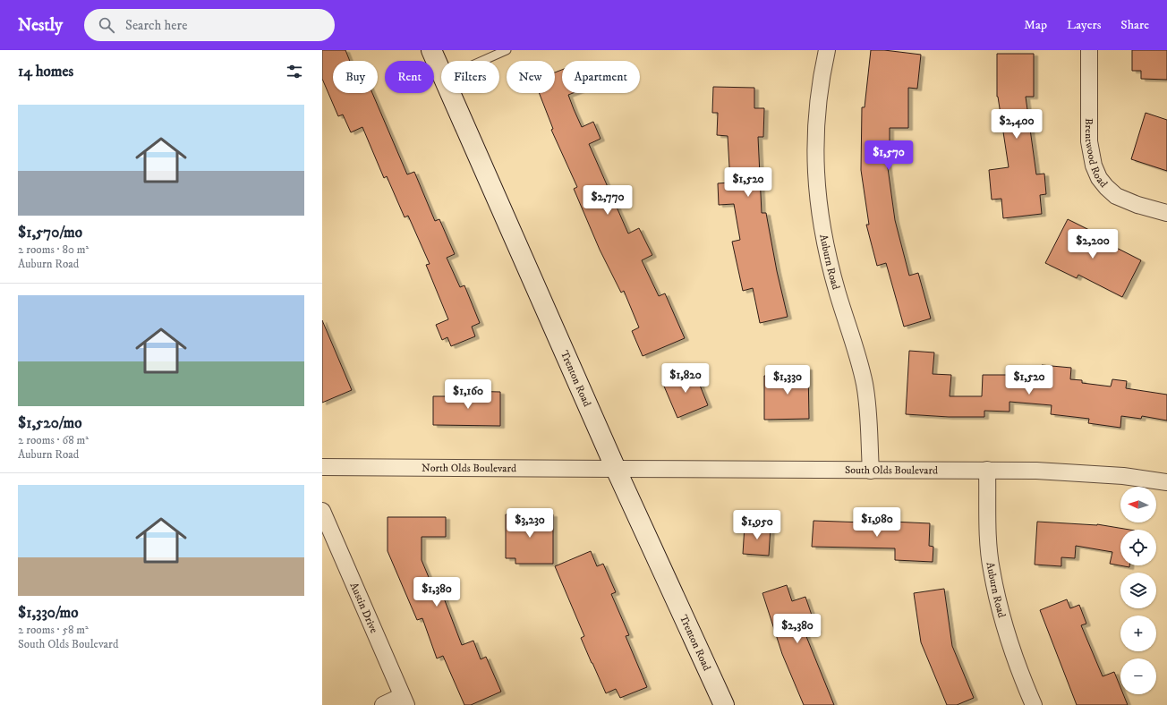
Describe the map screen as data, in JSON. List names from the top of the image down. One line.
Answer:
{"streets":{"main road":["Trenton Road"],"street":["Brentwood Road","Auburn Road","North Olds Boulevard","South Olds Boulevard","Austin Drive"]},"crossings":[["Auburn Road","South Olds Boulevard"],["Trenton Road","North Olds Boulevard"],["Trenton Road","South Olds Boulevard"],["North Olds Boulevard","South Olds Boulevard"]],"north":"left","page":{"header":"Nestly","search":"Search here","nav":["Map","Layers","Share"],"heading":"14 homes","chip":["Buy","Rent","Filters","New","Apartment"],"list":[{"name":"$1,570/mo","note":"2 rooms · 80 m² · Auburn Road"},{"name":"$1,520/mo","note":"2 rooms · 68 m² · Auburn Road"},{"name":"$1,330/mo","note":"2 rooms · 58 m² · South Olds Boulevard"}],"price":["$2,400","$1,570","$1,520","$2,770","$2,200","$1,820","$1,330","$1,520","$1,160","$1,980","$3,230","$1,950","$1,380","$2,380"],"map_buttons":["+","−"]}}
